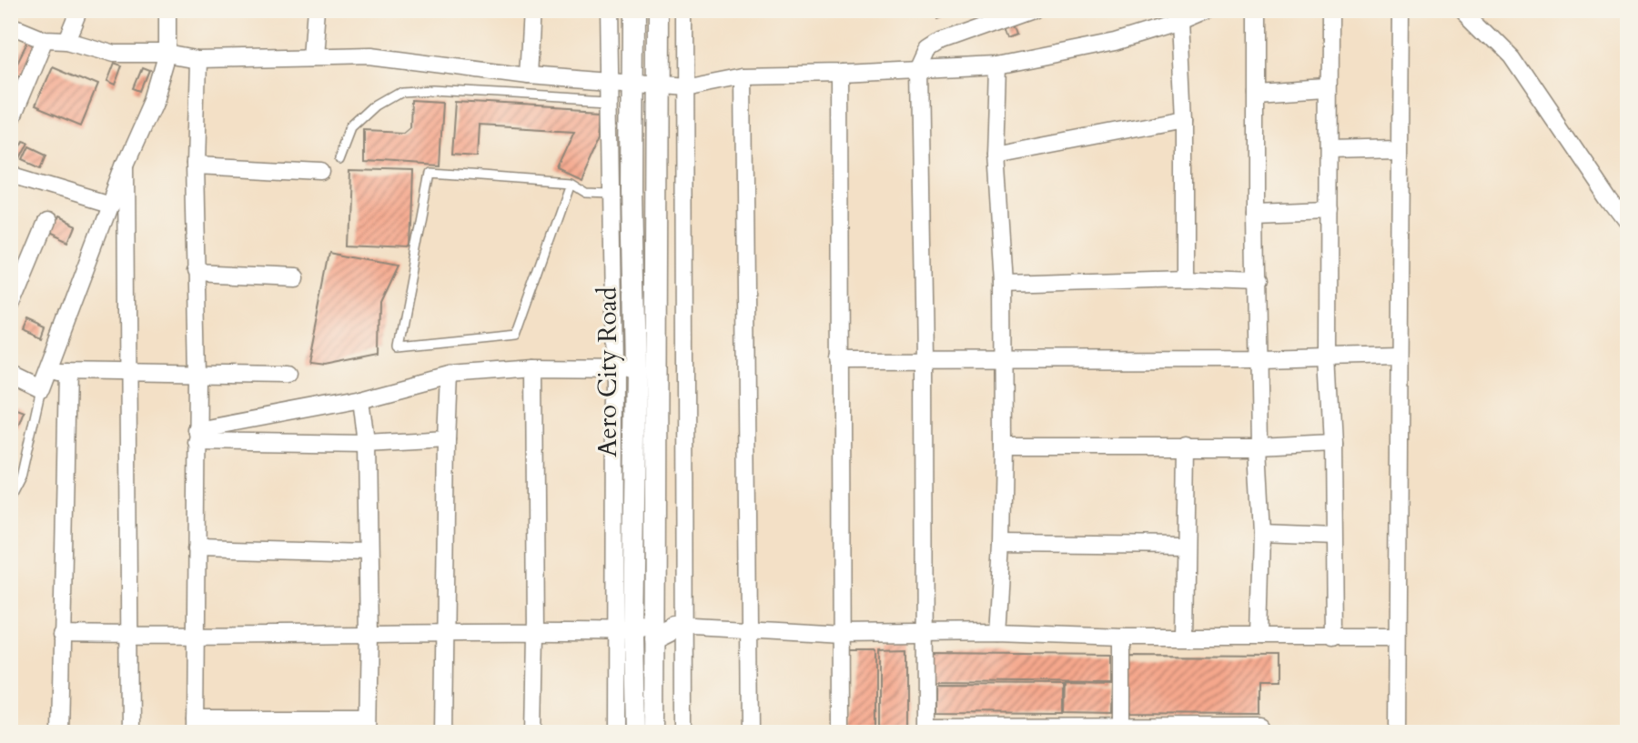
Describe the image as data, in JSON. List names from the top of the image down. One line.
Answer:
{"streets":{"street":["Aero City Road"]}}
